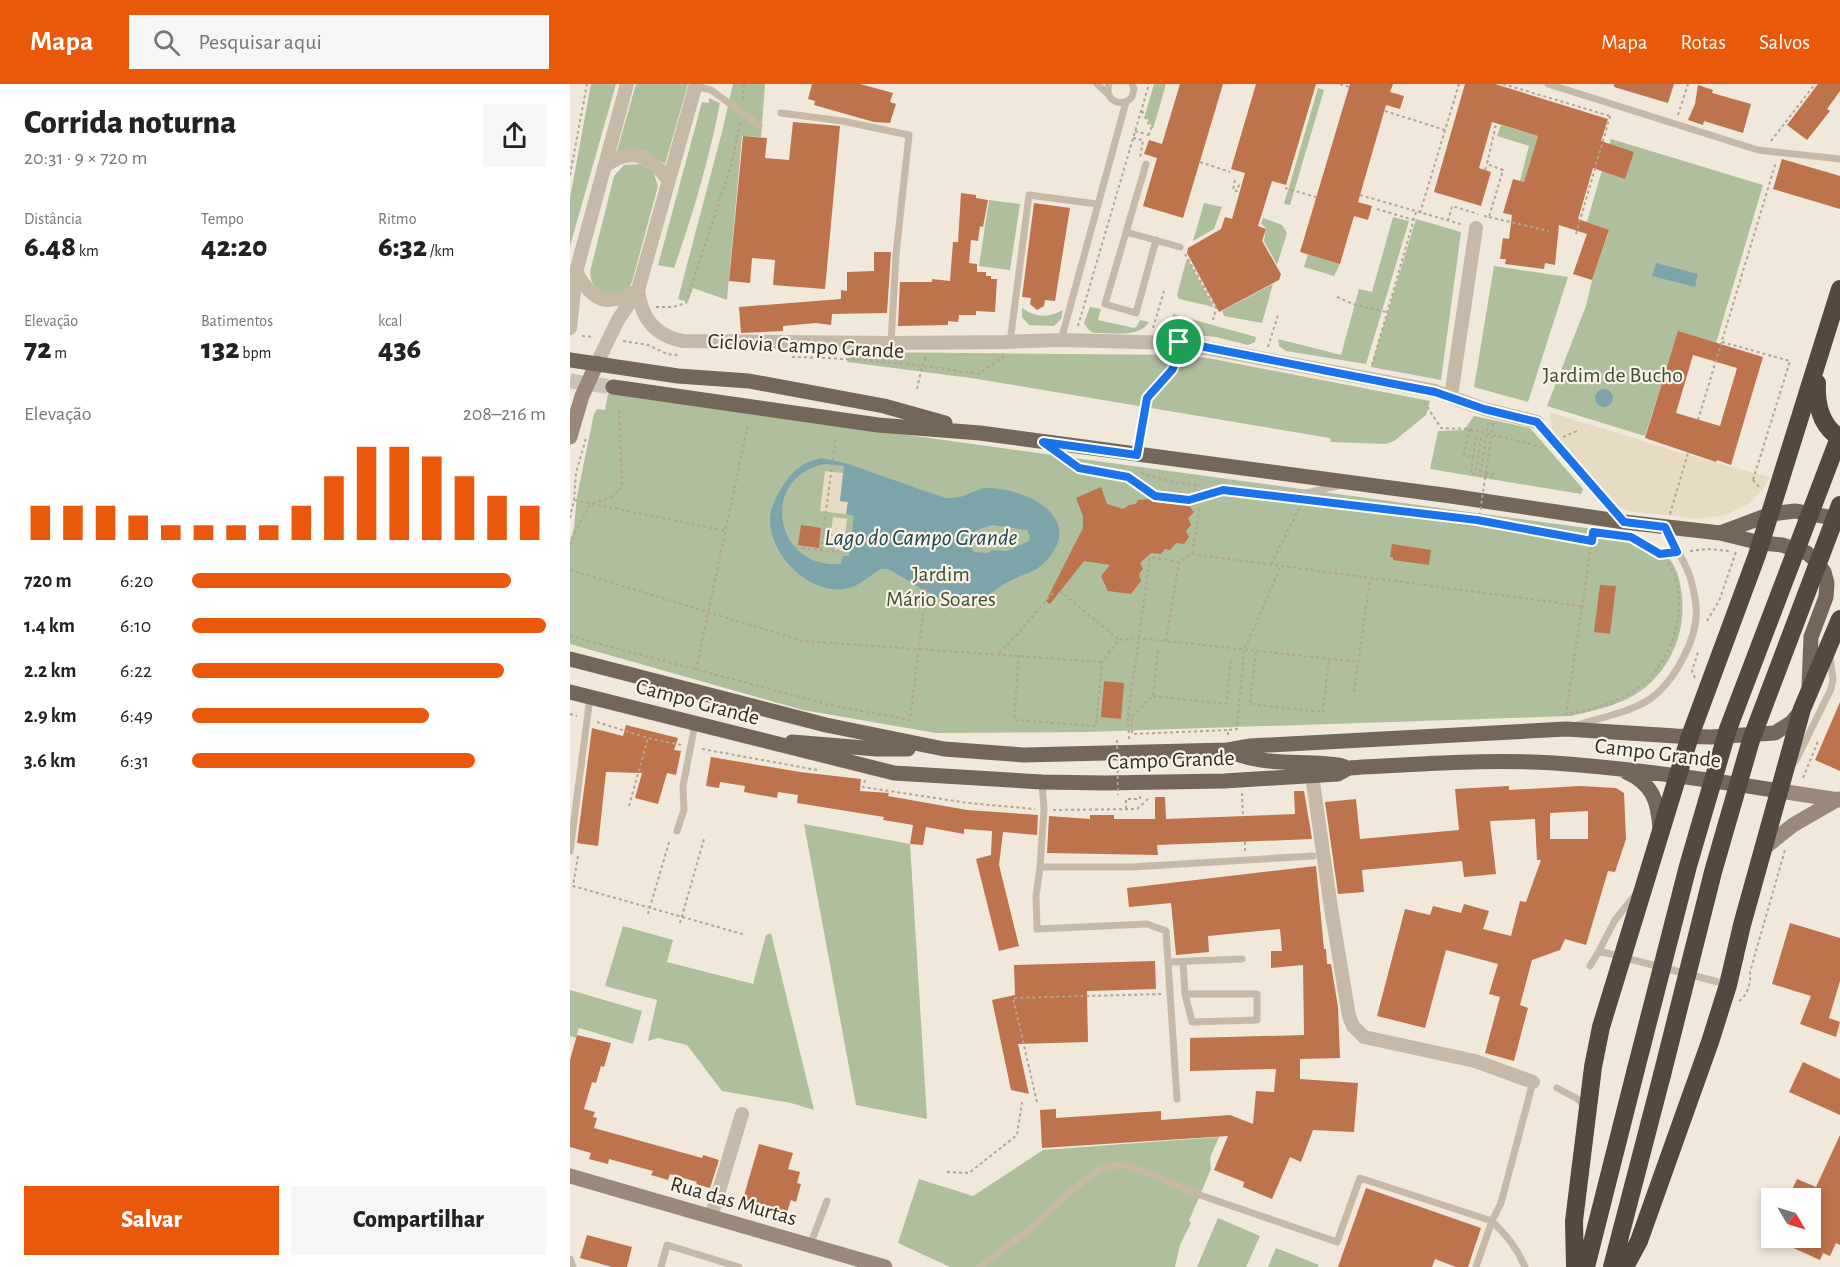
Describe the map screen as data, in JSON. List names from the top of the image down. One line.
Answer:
{"streets":{"main road":["Campo Grande"],"street":["Rua das Murtas"],"path":["Ciclovia Campo Grande"]},"water":["Lago do Campo Grande"],"parks":["Jardim de Bucho","Jardim Mário Soares"],"north":"bottom right","page":{"header":"Mapa","search":"Pesquisar aqui","nav":["Mapa","Rotas","Salvos"],"heading":["Corrida noturna","20:31 · 9 × 720 m"],"stats":[["Distância","6.48 km"],["Tempo","42:20"],["Ritmo","6:32 /km"],["Elevação","72 m"],["Batimentos","132 bpm"],["kcal","436"]],"chart":["Elevação","208–216 m"],"list":[{"name":"720 m","note":"6:20"},{"name":"1.4 km","note":"6:10"},{"name":"2.2 km","note":"6:22"},{"name":"2.9 km","note":"6:49"},{"name":"3.6 km","note":"6:31"}],"buttons":["Salvar","Compartilhar"]}}
